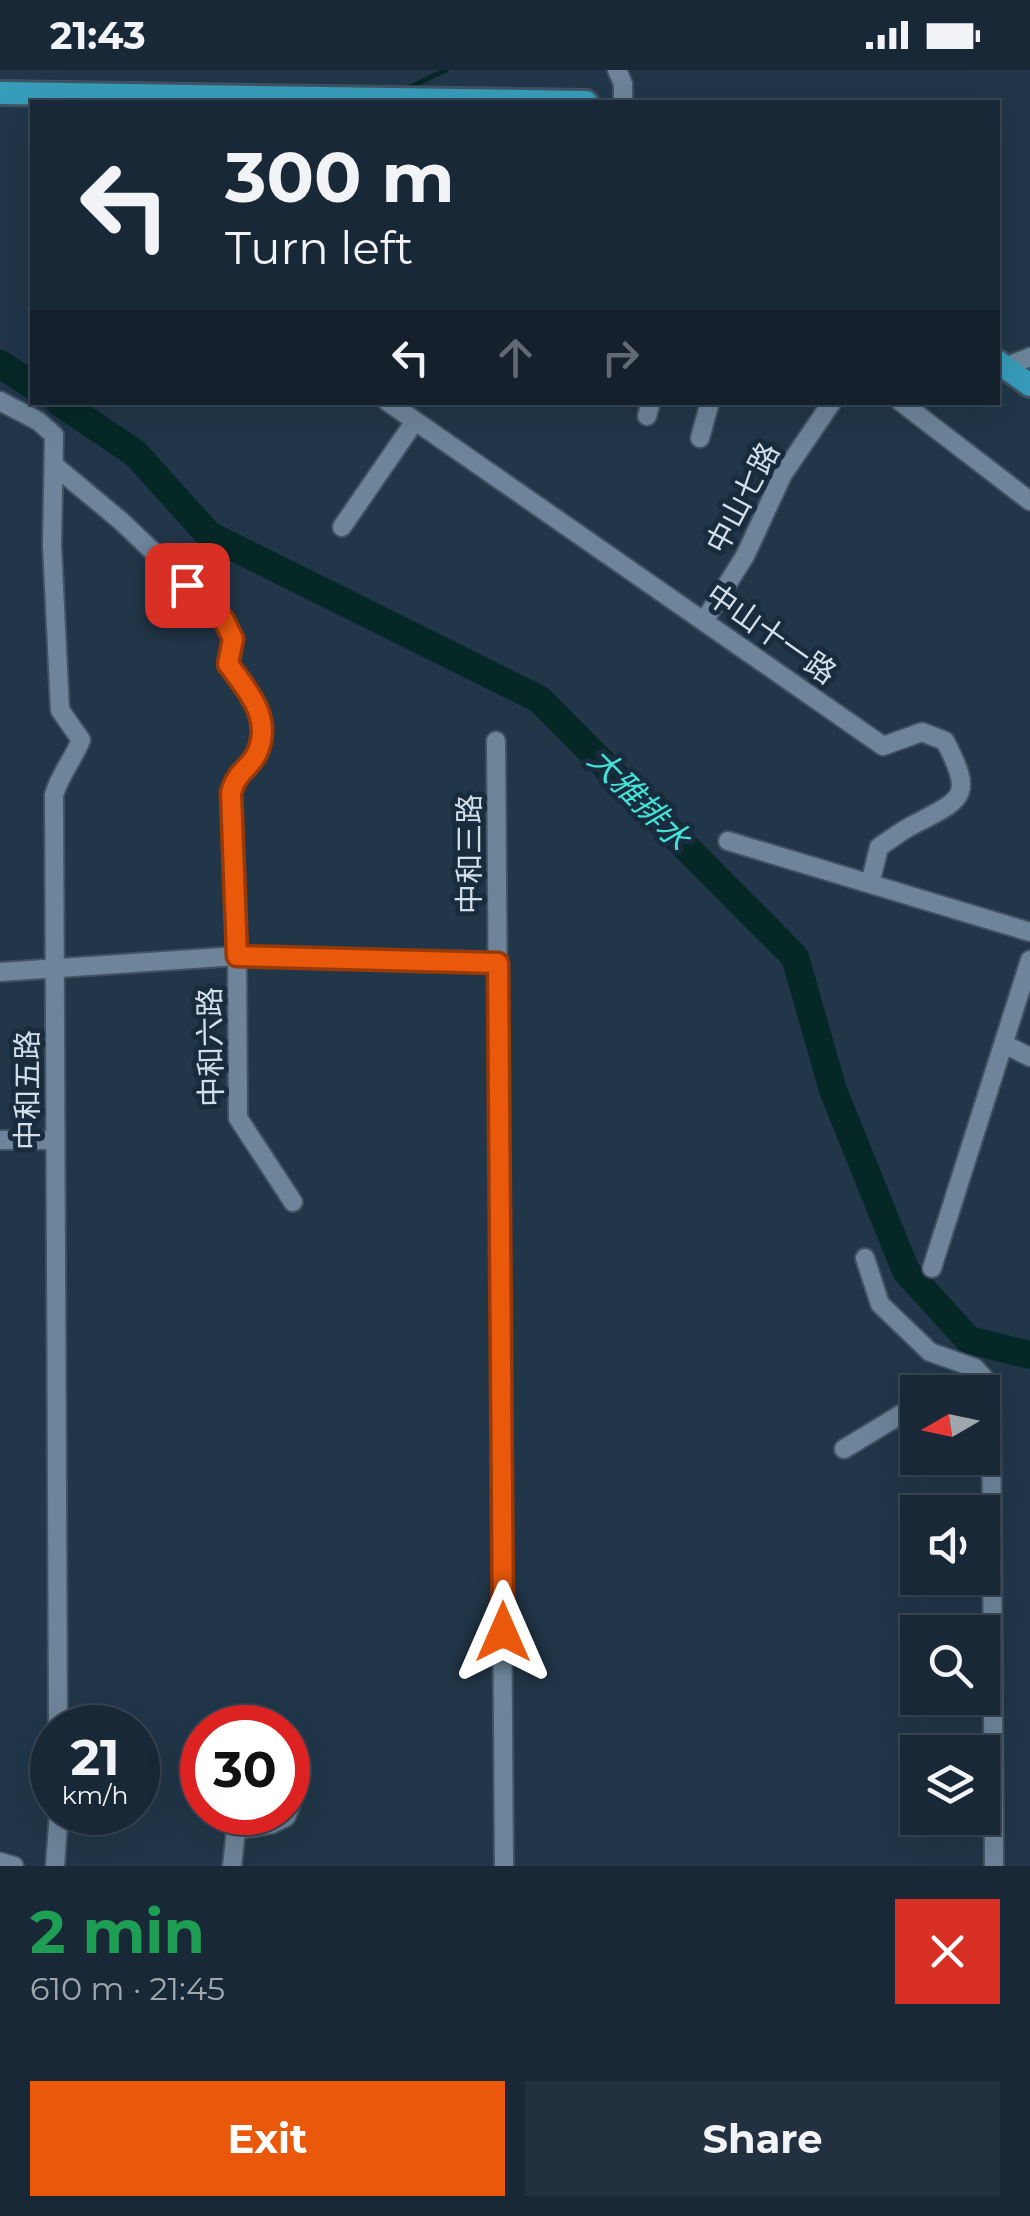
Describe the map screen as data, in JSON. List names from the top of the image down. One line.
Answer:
{"streets":{"street":["中山七路","中山十一路","中和三路","中和六路","中和五路"]},"crossings":[["中山七路","中山十一路"],["中和六路","中和五路"]],"water":["大雅排水"],"north":"left","page":{"status":"21:43","turn":["300 m","Turn left"],"speed":"21 km/h","limit":"30","heading":["2 min","610 m · 21:45"],"buttons":["Exit","Share"]}}
